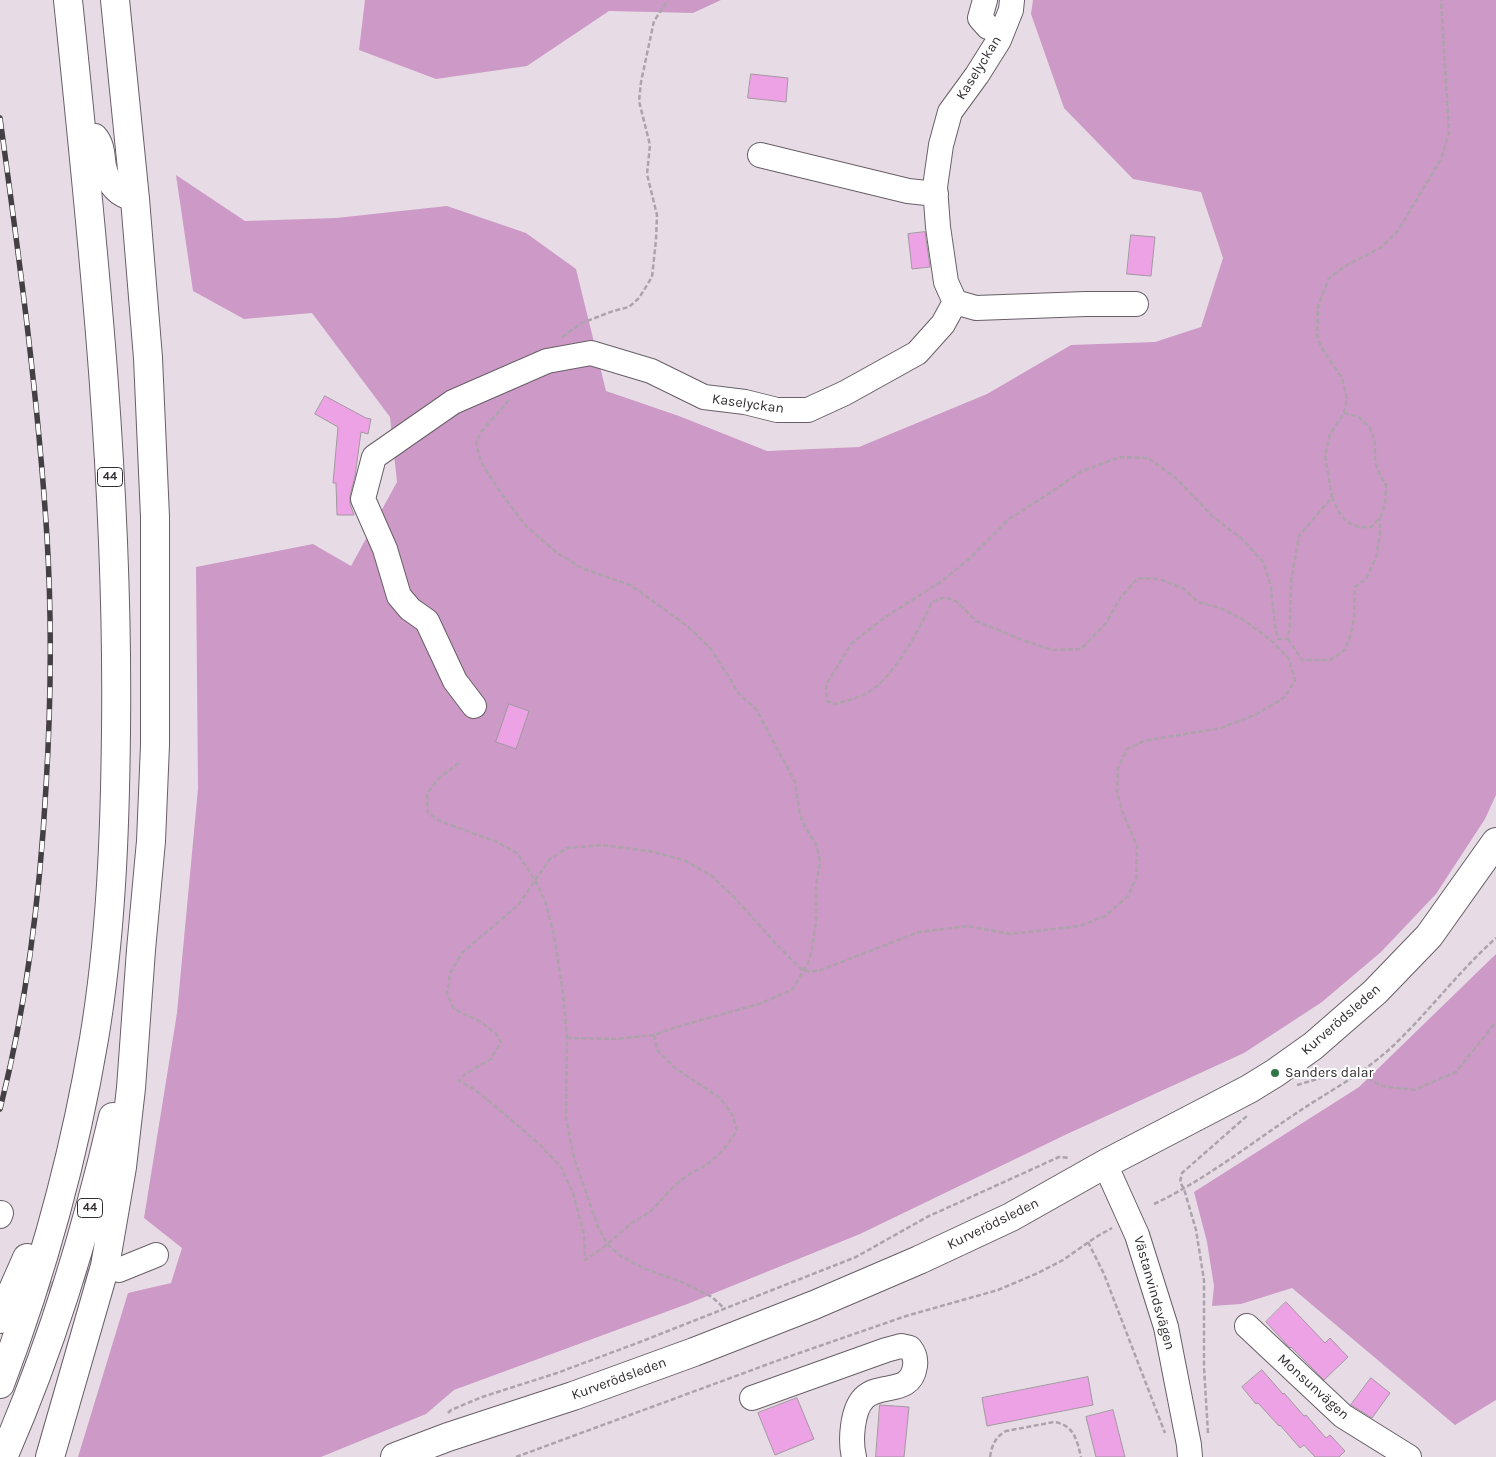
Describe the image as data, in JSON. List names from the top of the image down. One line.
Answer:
{"streets":{"main road":["44","Kurverödsleden"],"street":["Kaselyckan","Västanvindsvägen","Monsunvägen"]},"crossings":[["Kurverödsleden","Västanvindsvägen"]],"places":["Sanders dalar"]}
